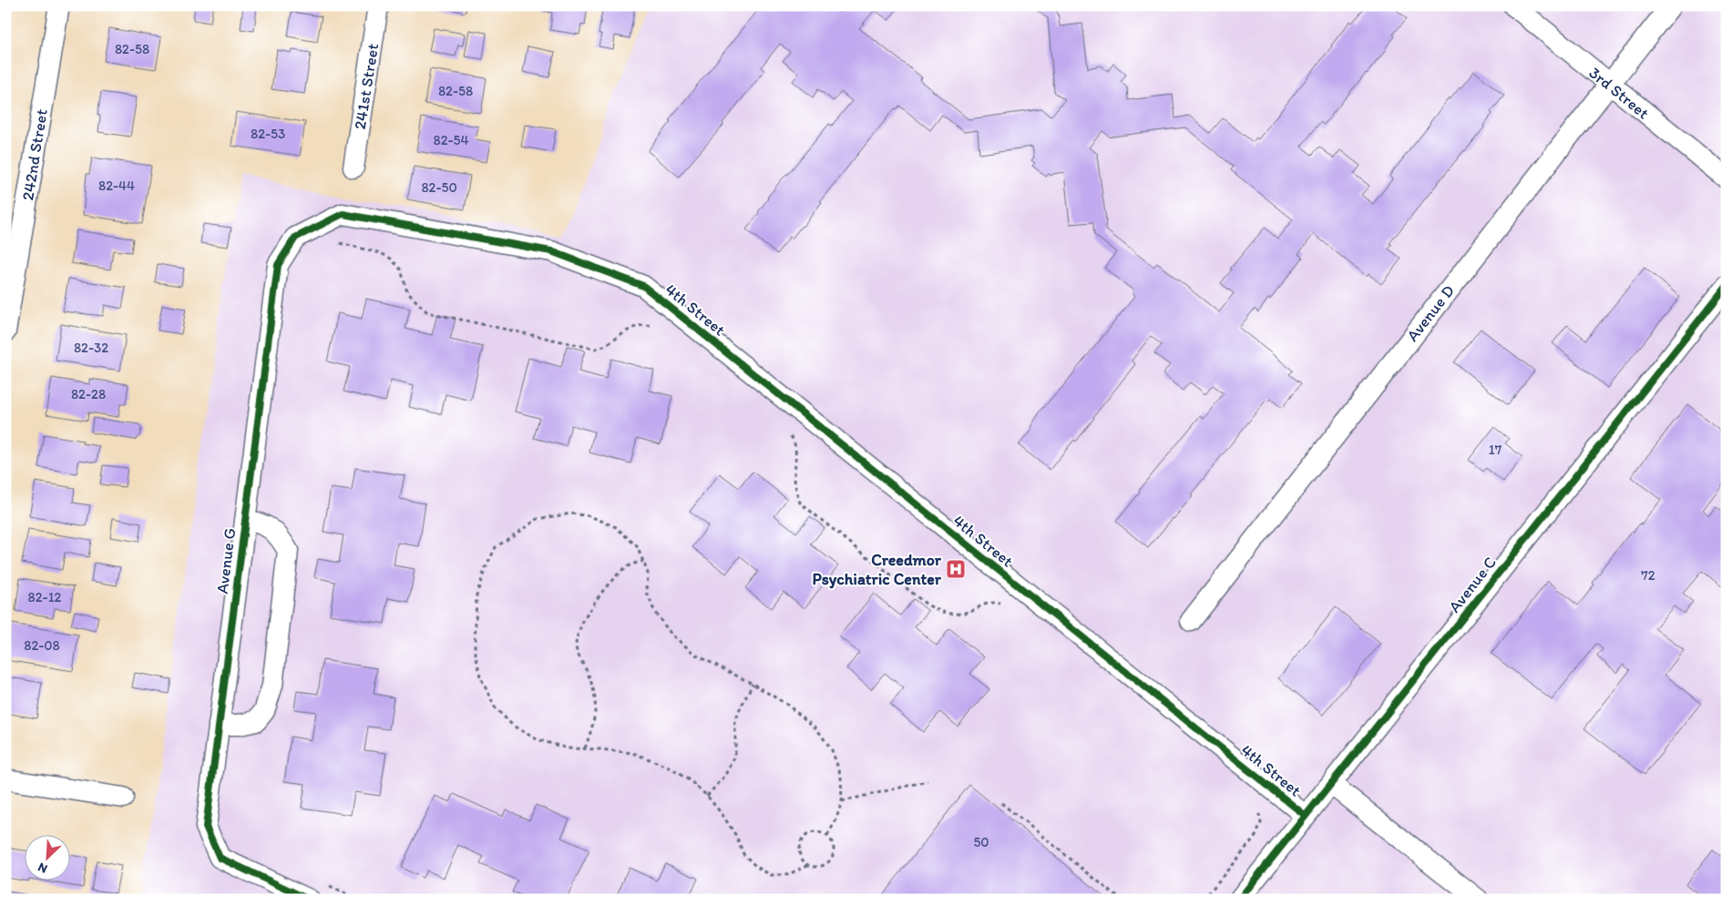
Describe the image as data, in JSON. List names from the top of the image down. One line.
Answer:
{"streets":{"street":["241st Street","3rd Street","242nd Street","4th Street","Avenue D","Avenue G","Avenue C"]},"crossings":[["3rd Street","Avenue D"],["4th Street","Avenue G"],["4th Street","Avenue C"]],"places":{"hospital":["Creedmor Psychiatric Center"]},"house_numbers":["82-58","82-58","82-53","82-54","82-44","82-50","82-32","82-28","17","72","82-12","82-08","50"],"north":"bottom left"}
